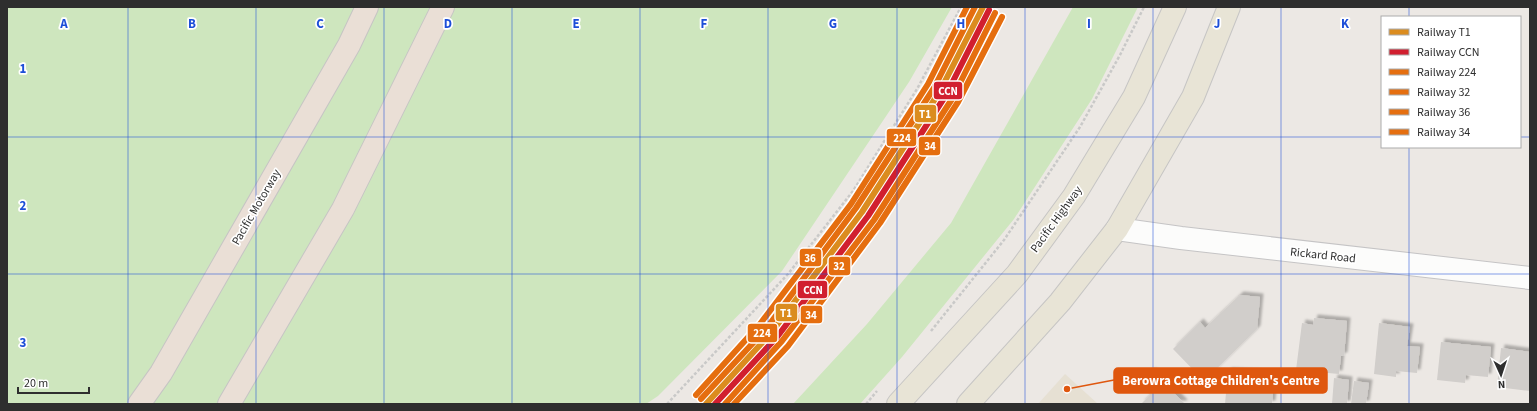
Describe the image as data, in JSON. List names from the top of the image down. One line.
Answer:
{"streets":{"highway":["Pacific Motorway"],"main road":["Pacific Highway"],"street":["Rickard Road"]},"places":["Berowra Cottage Children's Centre"],"lines":["rail line T1","rail line 224","rail line 36","rail line CCN","rail line 32","rail line 34"],"legend":["Railway T1","Railway CCN","Railway 224","Railway 32","Railway 36","Railway 34"],"scale_bar":"20 m","north":"bottom","grid":{"columns":["A","B","C","D","E","F","G","H","I","J","K"],"rows":["1","2","3"]}}
